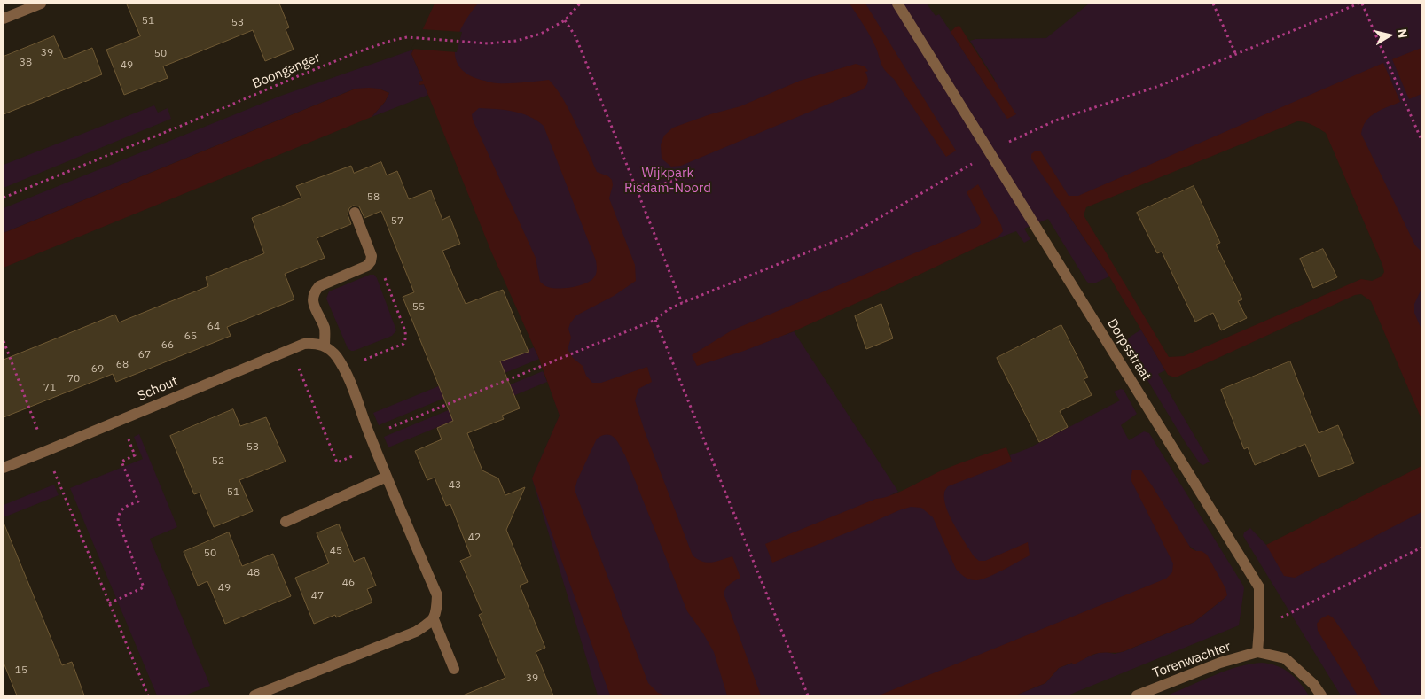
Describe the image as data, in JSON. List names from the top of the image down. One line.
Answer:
{"streets":{"street":["Dorpsstraat","Schout","Torenwachter"],"path":["Boonganger"]},"crossings":[["Dorpsstraat","Torenwachter"]],"parks":["Wijkpark Risdam-Noord"],"house_numbers":["51","53","39","50","38","49","58","57","55","64","65","66","67","68","69","70","71","53","52","43","51","42","45","50","48","46","49","47","15","39"],"north":"right"}
